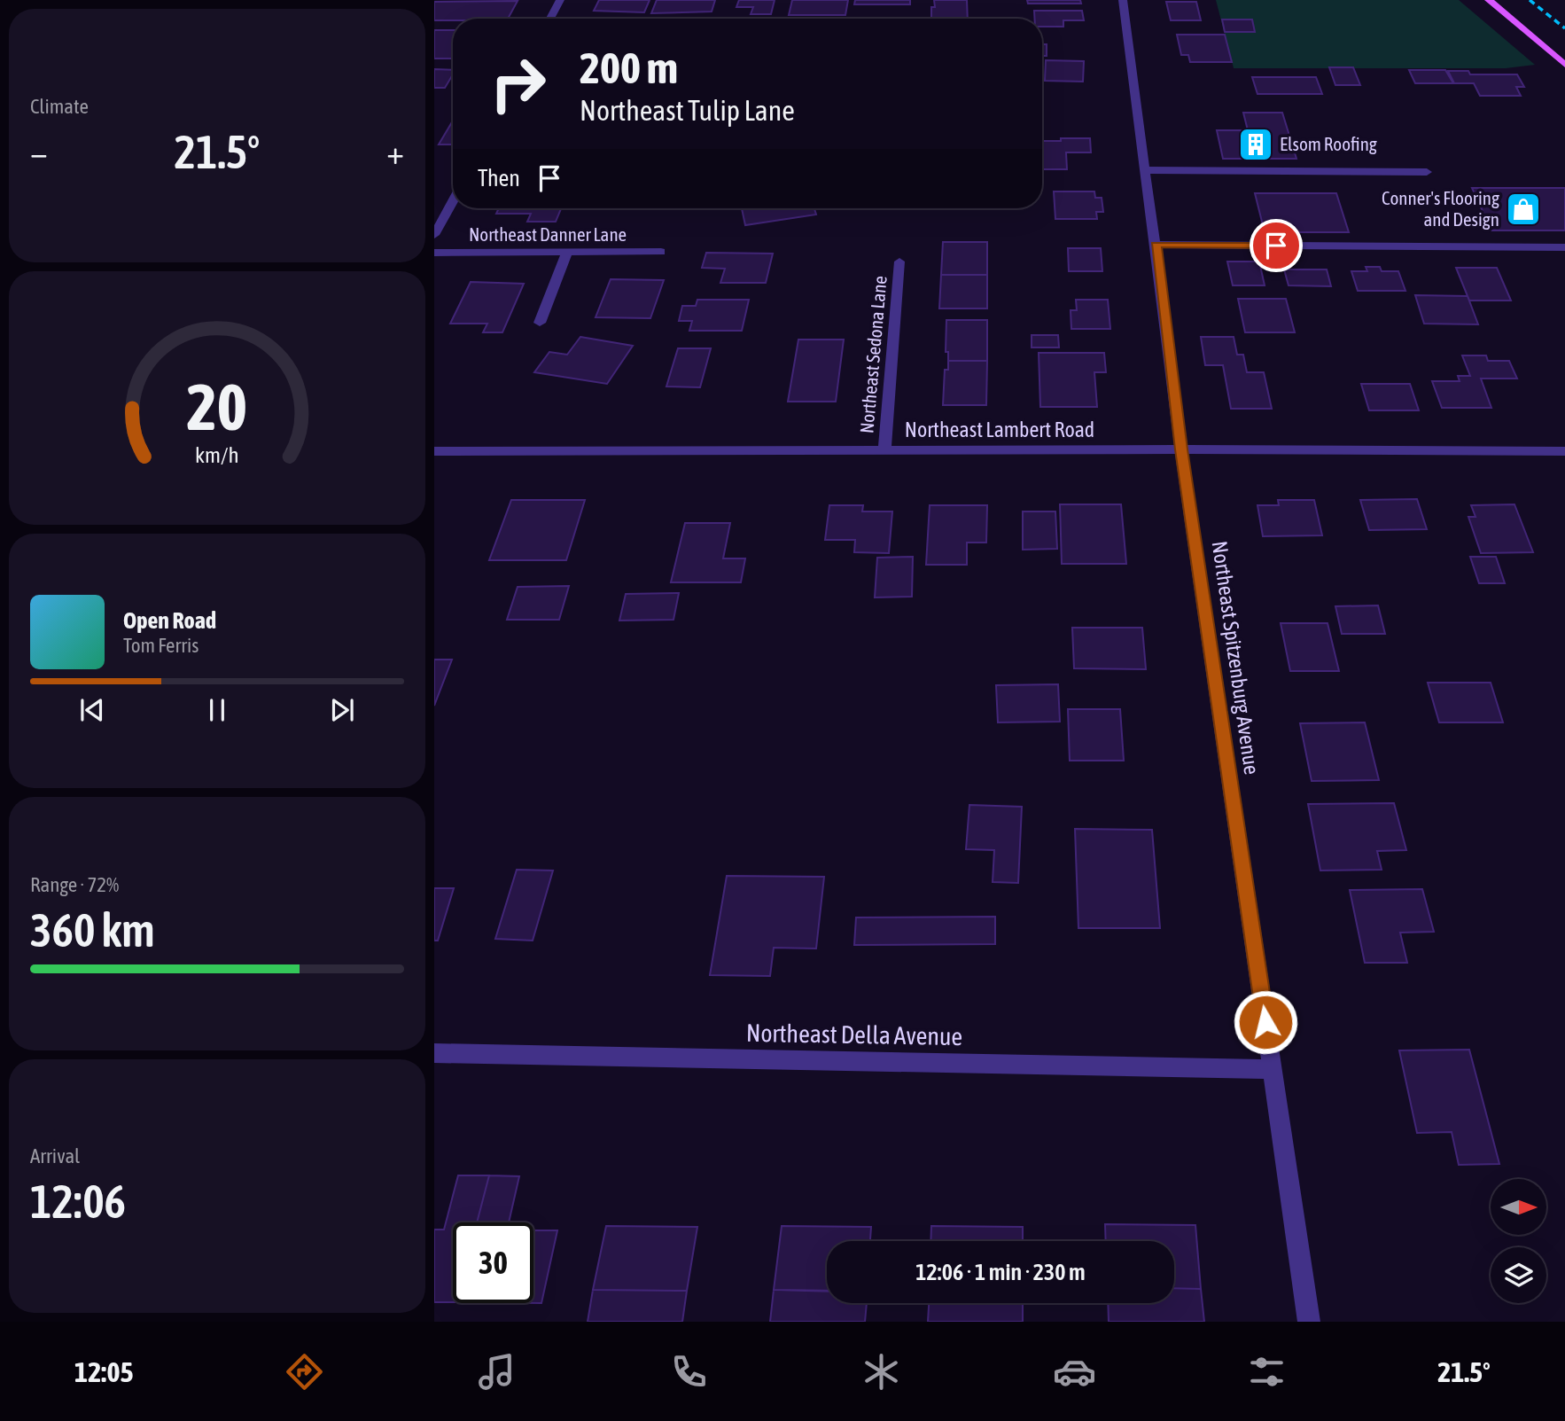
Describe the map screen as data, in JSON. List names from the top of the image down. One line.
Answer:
{"streets":{"street":["Northeast Danner Lane","Northeast Sedona Lane","Northeast Lambert Road","Northeast Spitzenburg Avenue","Northeast Della Avenue"]},"crossings":[["Northeast Sedona Lane","Northeast Lambert Road"],["Northeast Lambert Road","Northeast Spitzenburg Avenue"],["Northeast Spitzenburg Avenue","Northeast Della Avenue"]],"places":{"building":["Elsom Roofing"],"shop":["Conner's Flooring and Design"]},"north":"right","page":{"tile":["Climate",["Range · 72%","360 km"],["Arrival","12:06"]],"turn":["200 m","Northeast Tulip Lane"],"heat":["−","21.5°","+"],"then":"Then","song":["Open Road","Tom Ferris"],"limit":"30","trip":"12:06 · 1 min · 230 m","tabs":["12:05","21.5°"],"gauge":["20","km/h"]}}
